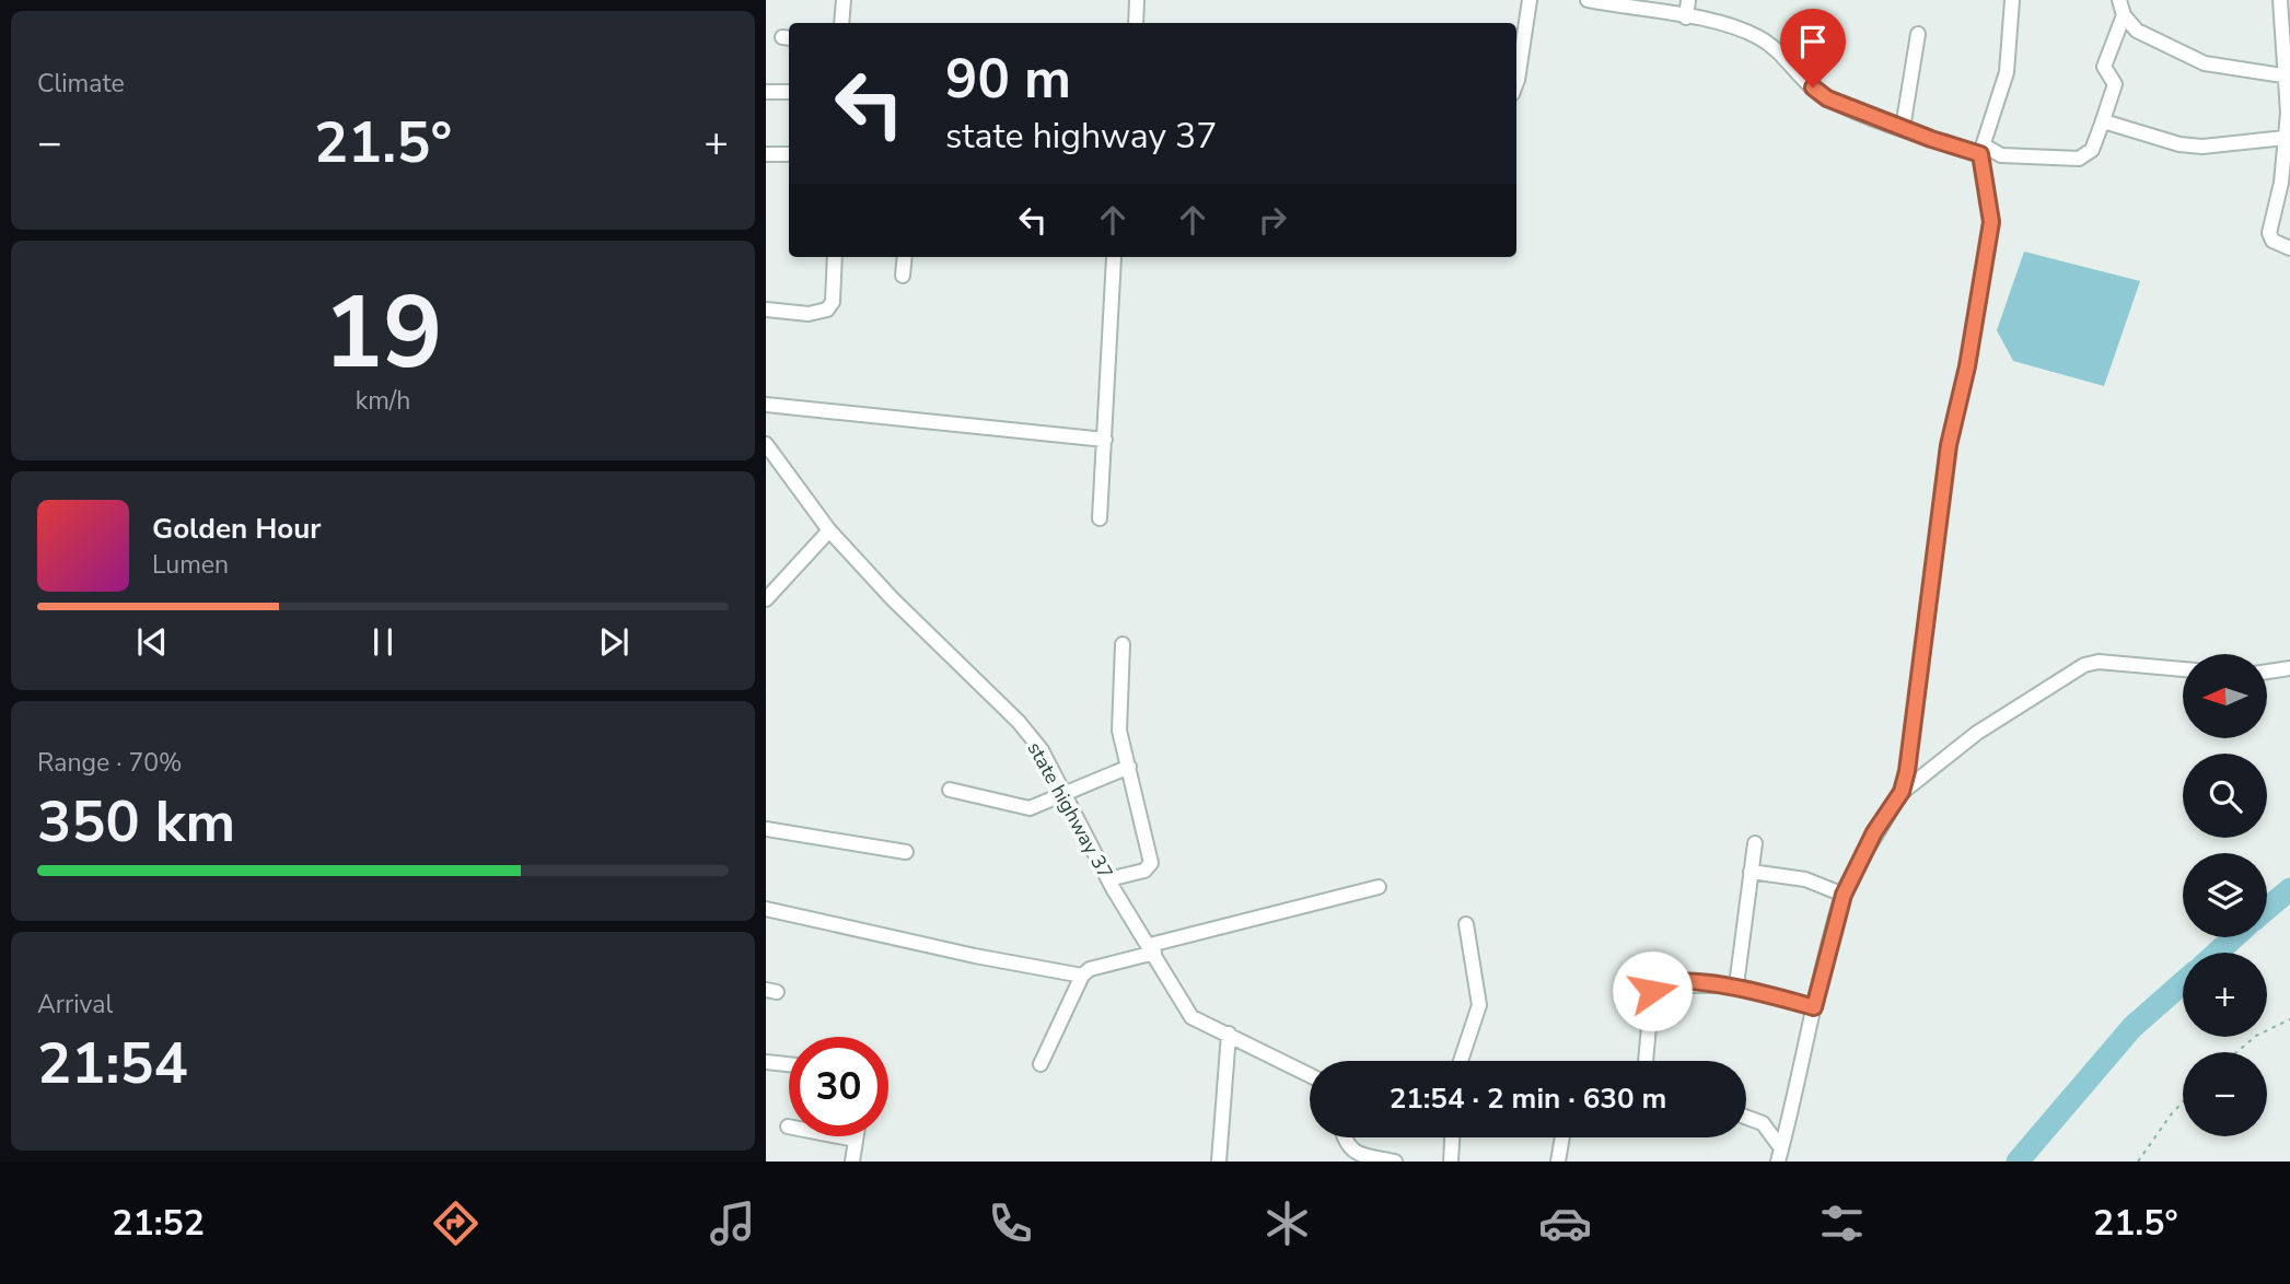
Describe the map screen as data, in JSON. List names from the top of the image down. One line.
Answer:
{"streets":{"street":["state highway 37"]},"north":"left","page":{"tile":["Climate",["19","km/h"],["Range · 70%","350 km"],["Arrival","21:54"]],"turn":["90 m","state highway 37"],"heat":["−","21.5°","+"],"song":["Golden Hour","Lumen"],"map_buttons":["+","−"],"limit":"30","trip":"21:54 · 2 min · 630 m","tabs":["21:52","21.5°"]}}
